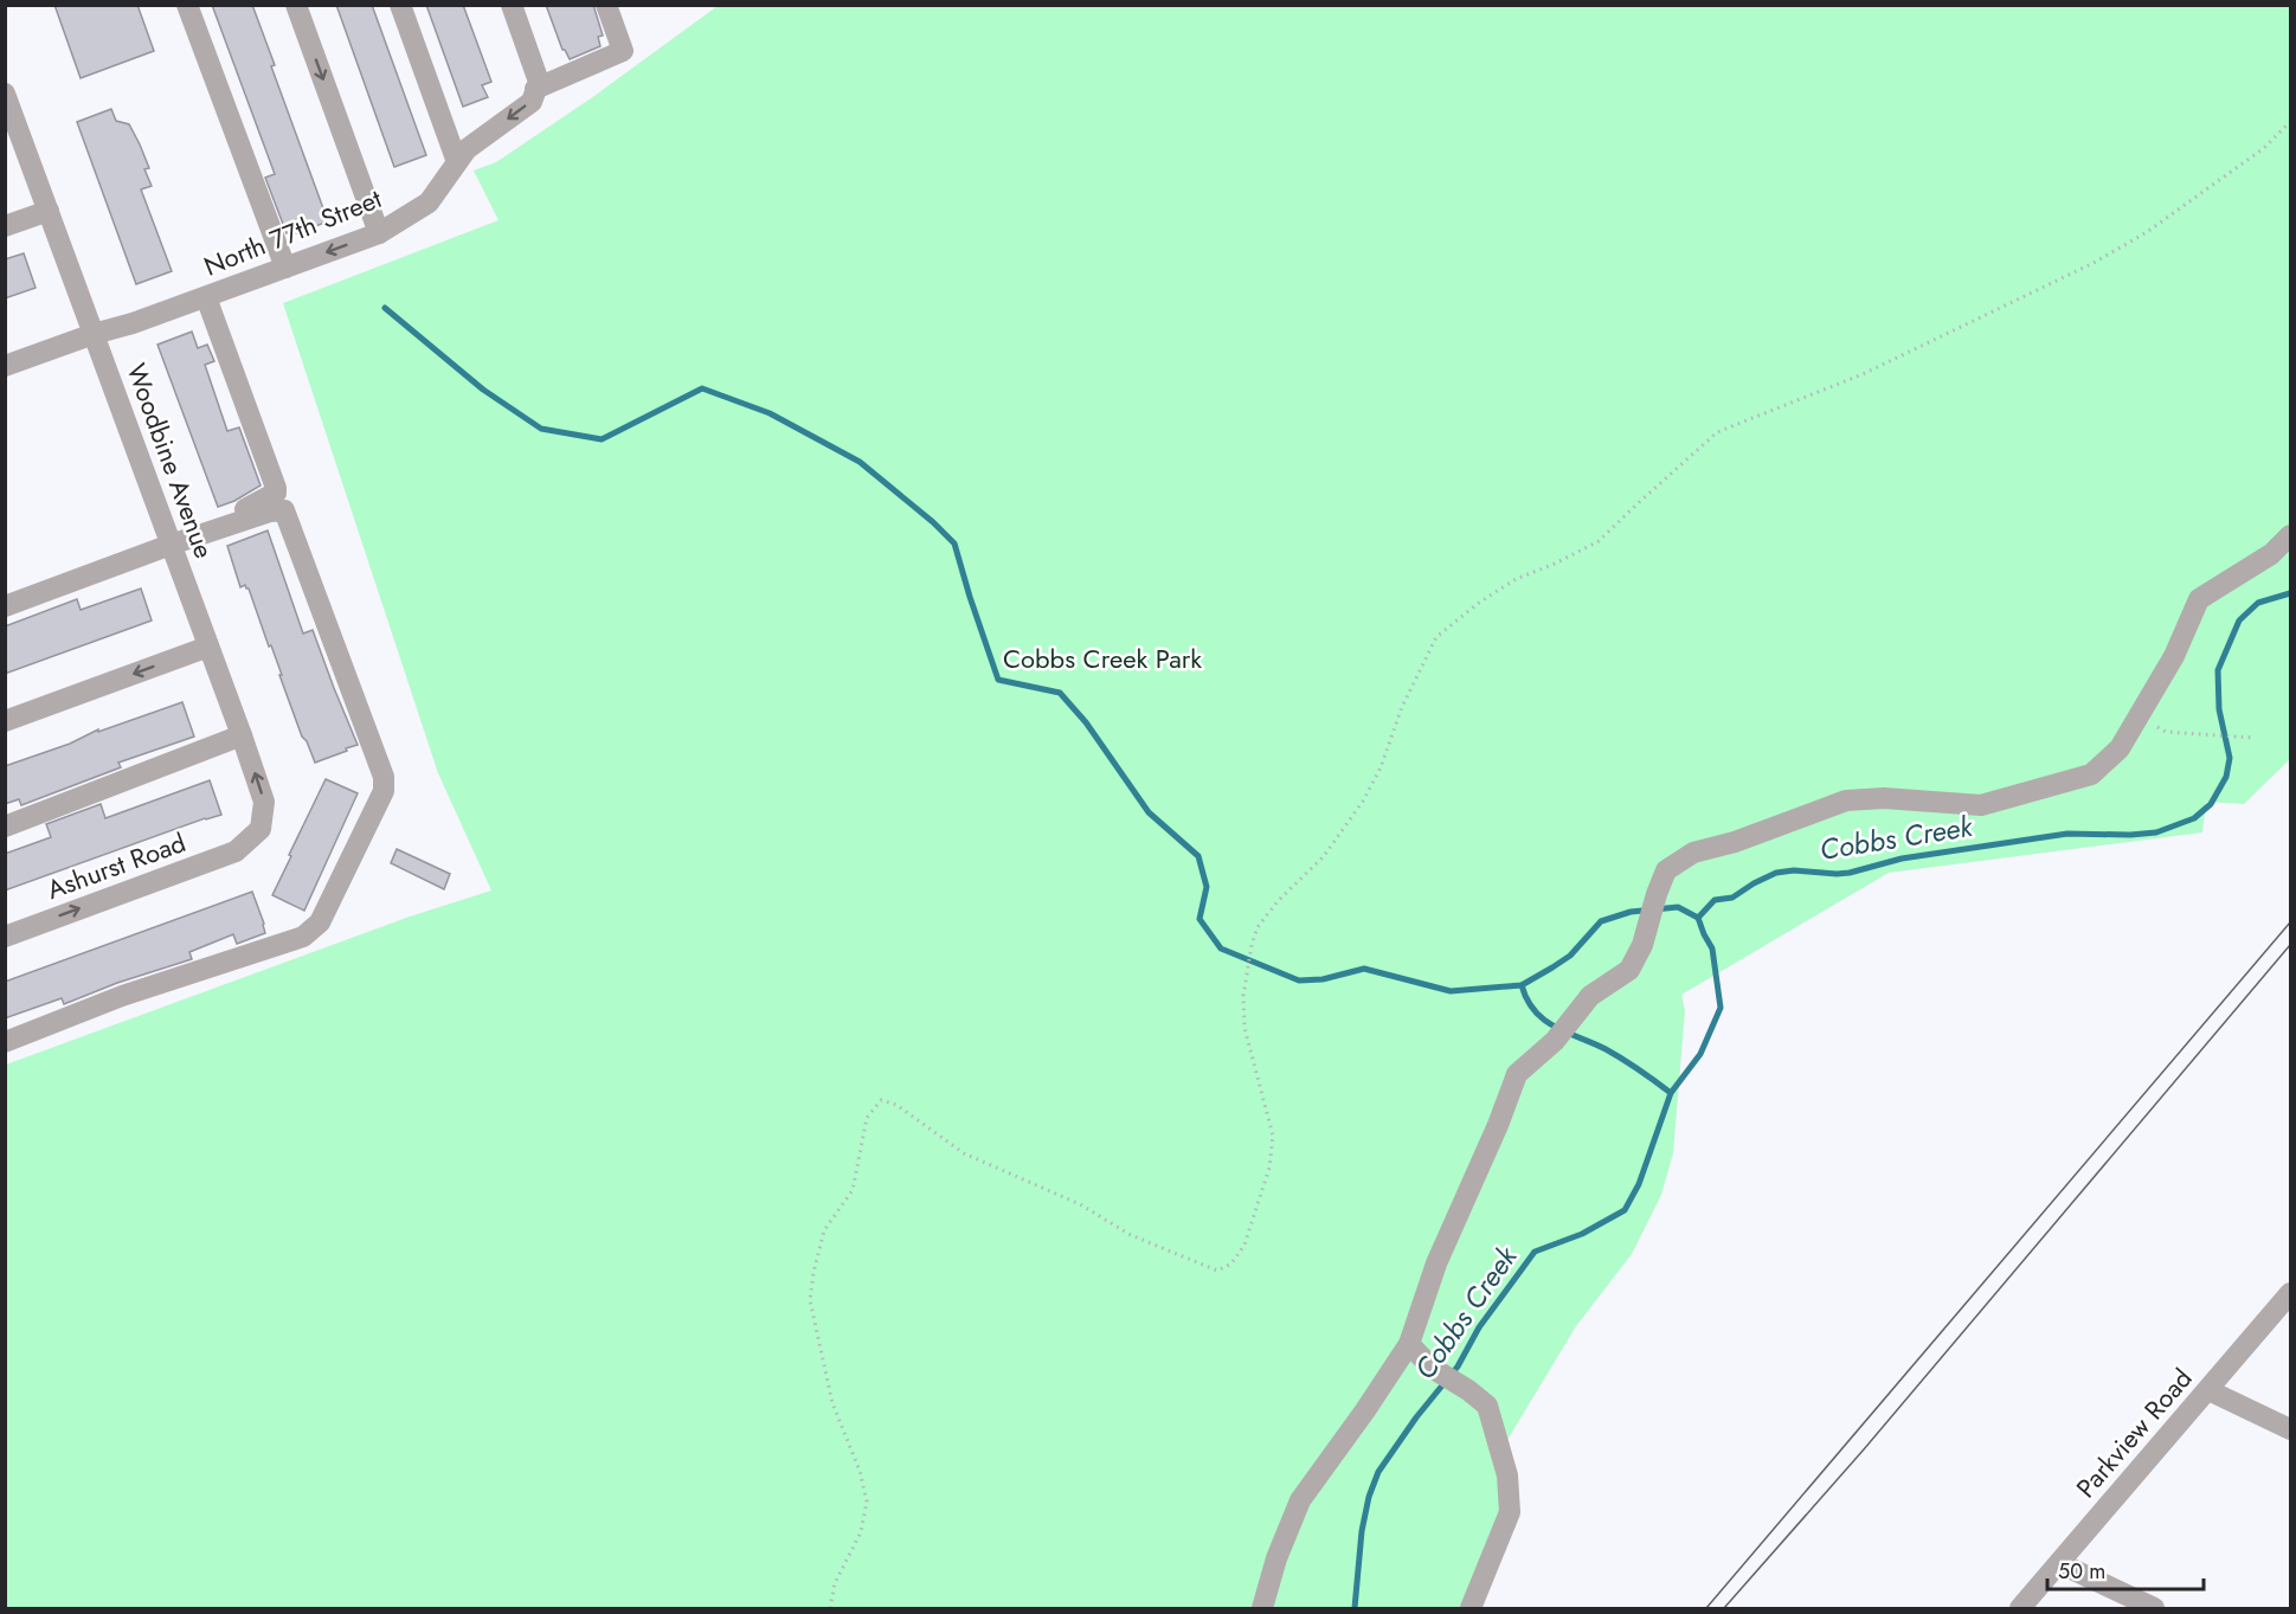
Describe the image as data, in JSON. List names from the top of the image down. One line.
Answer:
{"streets":{"street":["North 77th Street","Woodbine Avenue","Ashurst Road","Parkview Road"]},"crossings":[["North 77th Street","Woodbine Avenue"],["Woodbine Avenue","Ashurst Road"]],"water":["Cobbs Creek"],"parks":["Cobbs Creek Park"],"scale_bar":"50 m"}
